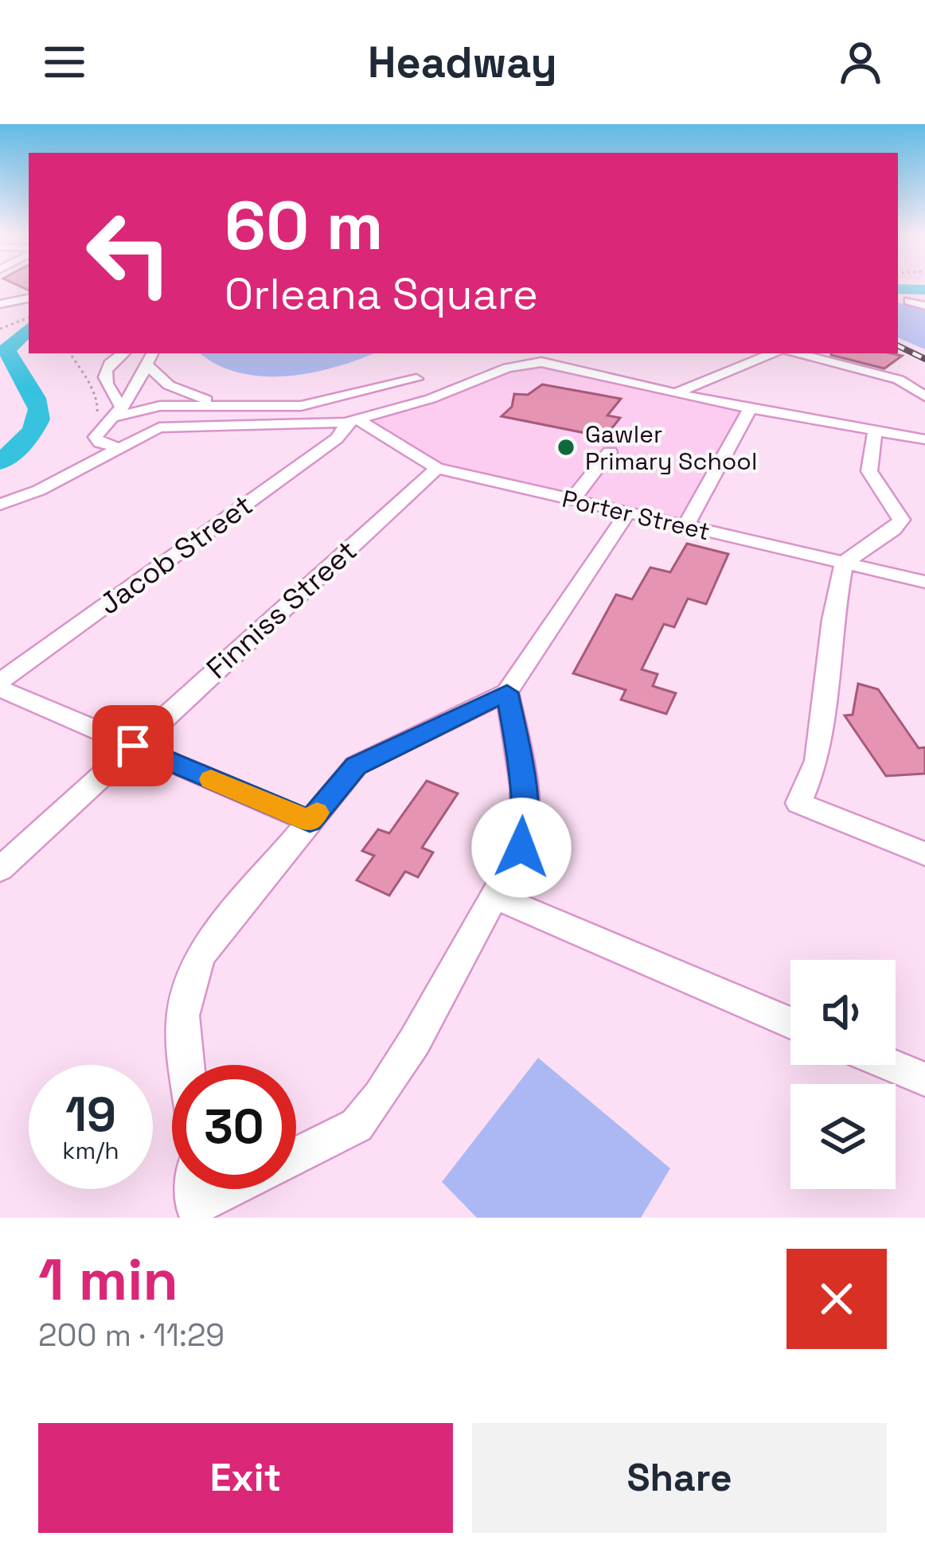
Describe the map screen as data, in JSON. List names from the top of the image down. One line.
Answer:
{"streets":{"street":["Porter Street","Jacob Street","Finniss Street"]},"crossings":[["Porter Street","Jacob Street"],["Porter Street","Finniss Street"]],"places":["Gawler Primary School"],"page":{"header":"Headway","turn":["60 m","Orleana Square"],"speed":"19 km/h","limit":"30","heading":["1 min","200 m · 11:29"],"buttons":["Exit","Share"]}}
